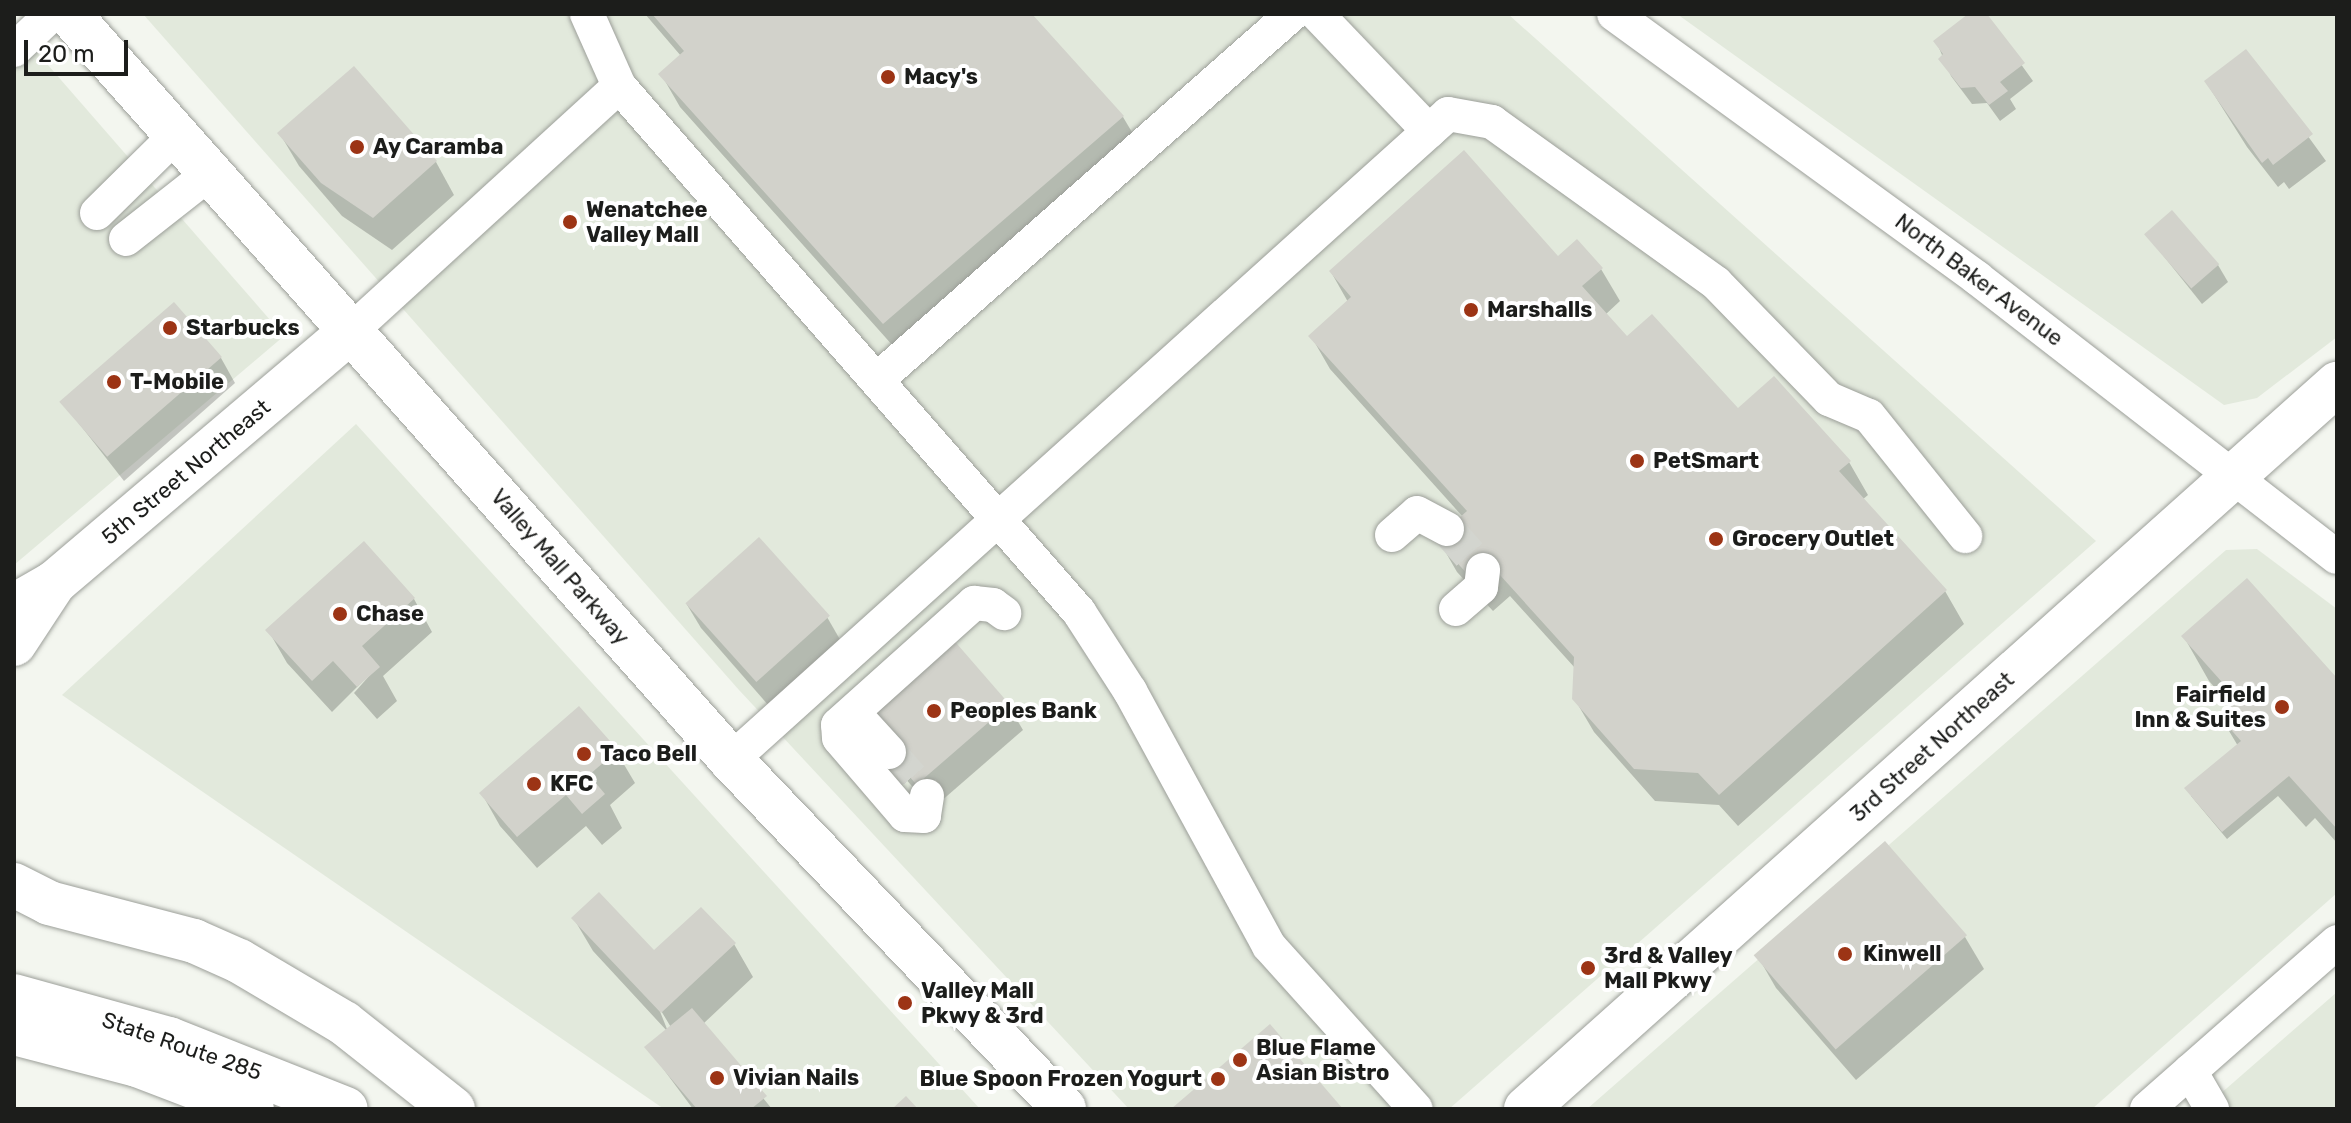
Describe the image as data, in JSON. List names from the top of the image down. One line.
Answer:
{"streets":{"main road":["5th Street Northeast","Valley Mall Parkway","3rd Street Northeast","State Route 285"],"street":["North Baker Avenue"]},"crossings":[["North Baker Avenue","3rd Street Northeast"],["5th Street Northeast","Valley Mall Parkway"]],"places":["Macy's","Ay Caramba","Wenatchee Valley Mall","Marshalls","Starbucks","T-Mobile","PetSmart","Grocery Outlet","Chase","Fairfield Inn & Suites","Peoples Bank","Taco Bell","KFC","Kinwell","3rd & Valley Mall Pkwy","Valley Mall Pkwy & 3rd","Blue Flame Asian Bistro","Vivian Nails","Blue Spoon Frozen Yogurt"],"scale_bar":"20 m"}
